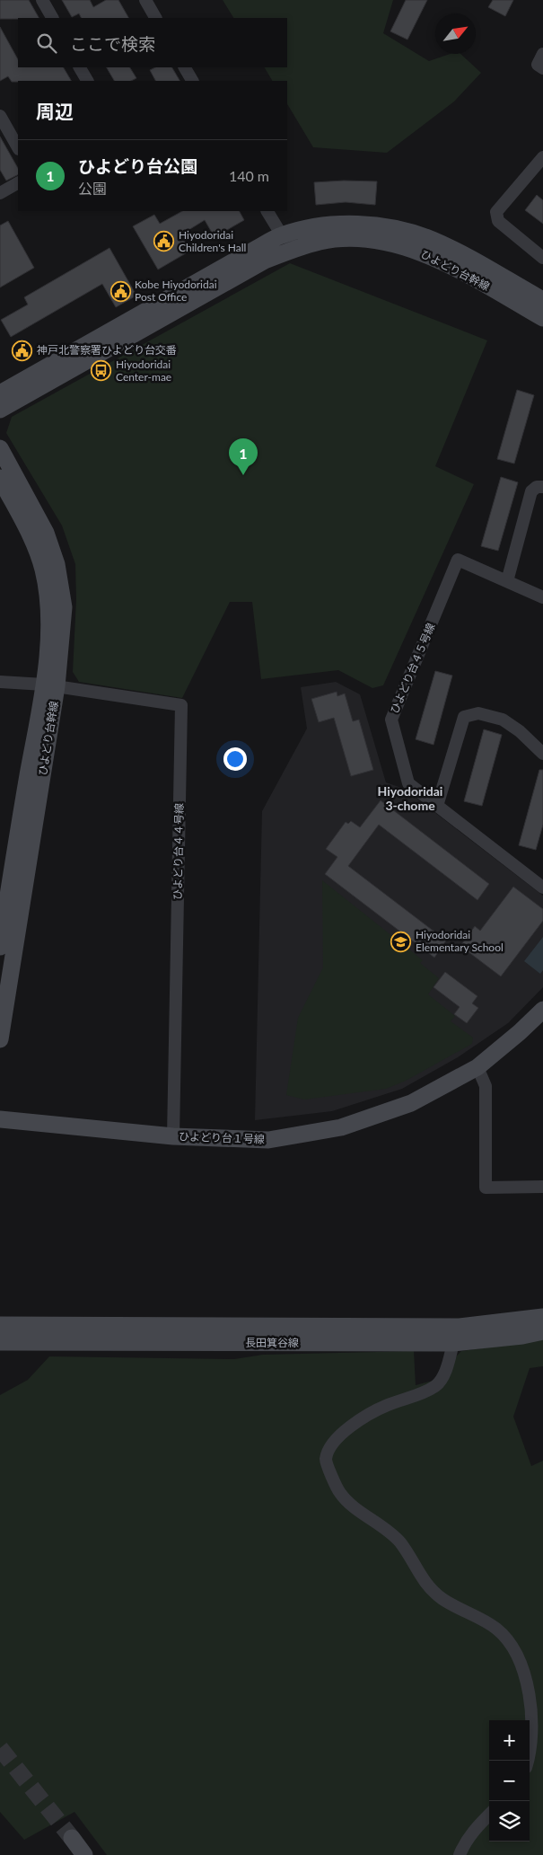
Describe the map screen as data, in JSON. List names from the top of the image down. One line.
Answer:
{"streets":{"street":["ひよどり台幹線","ひよどり台４５号線","ひよどり台４４号線","ひよどり台１号線","長田箕谷線"]},"crossings":[["ひよどり台幹線","ひよどり台４４号線"],["ひよどり台４４号線","ひよどり台１号線"]],"districts":["Hiyodoridai 3-chome"],"places":{"public building":["Hiyodoridai Children's Hall","Kobe Hiyodoridai Post Office","神戸北警察署ひよどり台交番"],"bus stop":["Hiyodoridai Center-mae"],"school or university":["Hiyodoridai Elementary School"]},"north":"top right","page":{"search":"ここで検索","heading":"周辺","list":[{"mark":"1","name":"ひよどり台公園","note":"公園","value":"140 m"}],"pins":"1","map_buttons":["+","−"]}}
